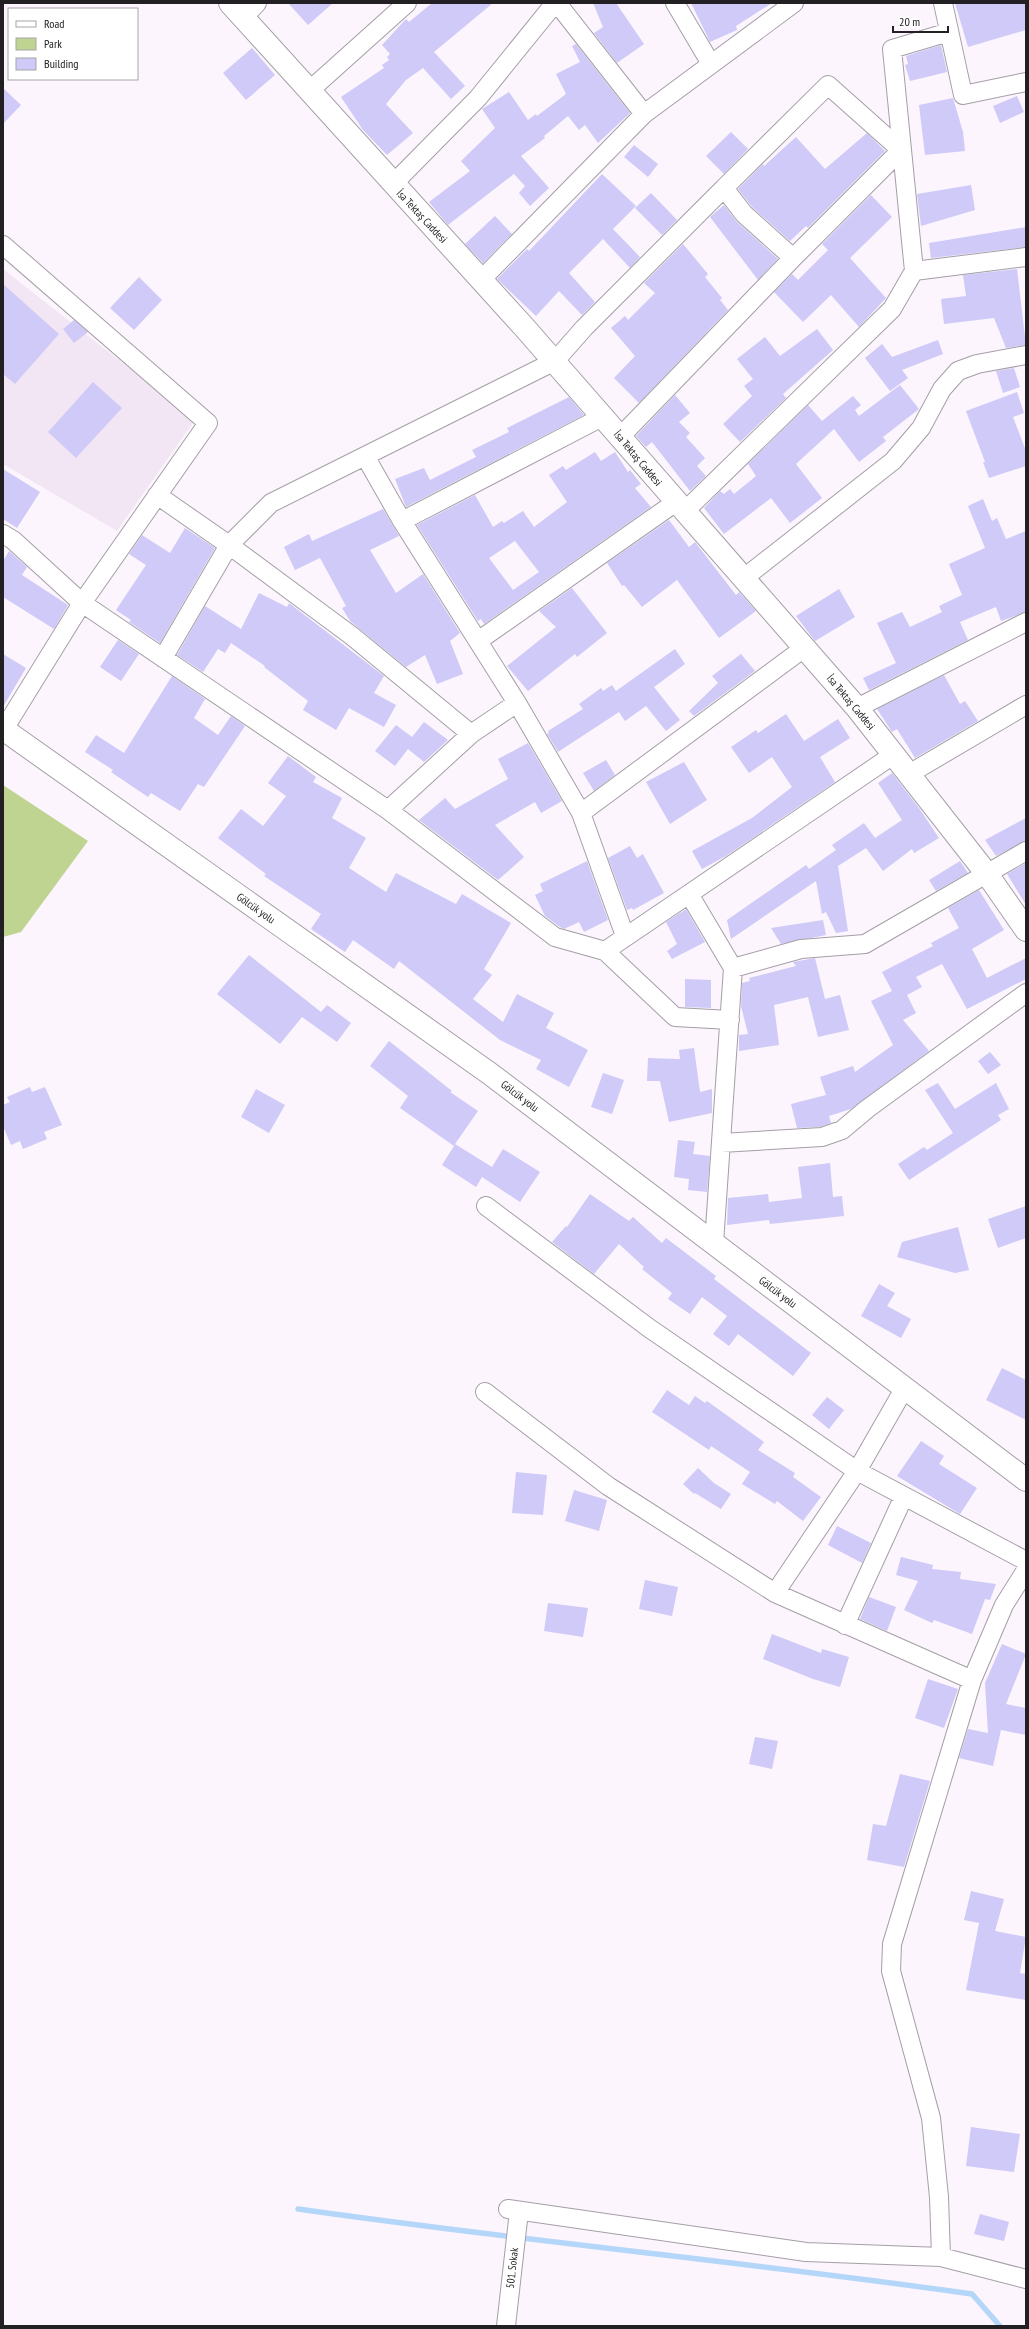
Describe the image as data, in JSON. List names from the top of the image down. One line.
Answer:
{"streets":{"main road":["İsa Tektaş Caddesi","Gölcük yolu"],"street":["501. Sokak"]},"legend":["Road","Park","Building"],"scale_bar":"20 m"}
